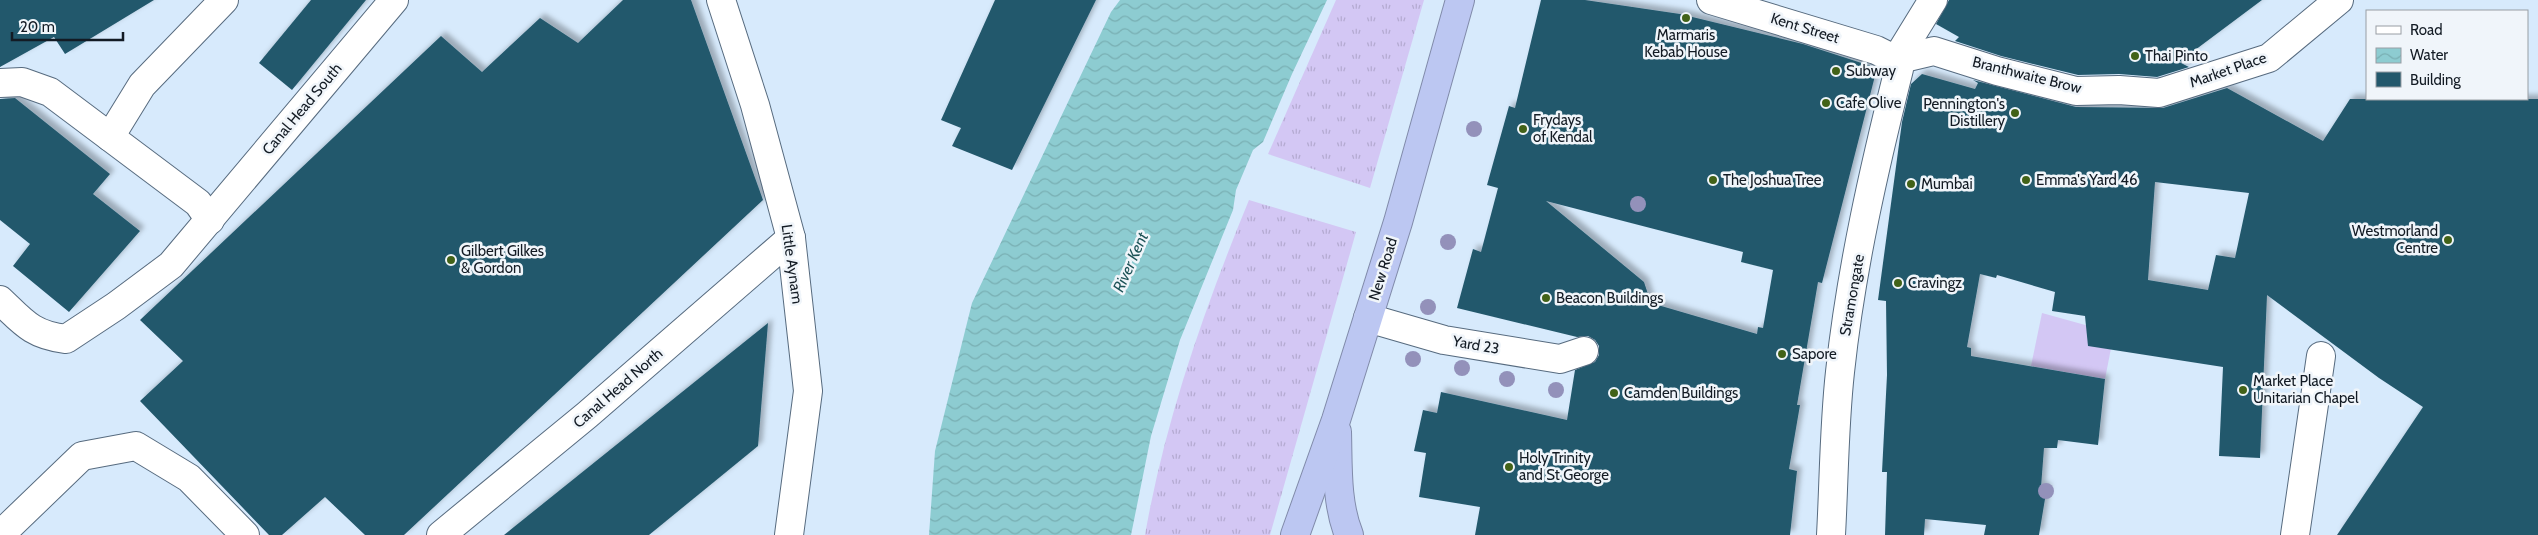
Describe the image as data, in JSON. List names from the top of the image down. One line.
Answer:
{"streets":{"highway":["New Road"],"street":["Kent Street","Market Place","Branthwaite Brow","Canal Head South","Little Aynam","Stramongate","Yard 23","Canal Head North"]},"crossings":[["Kent Street","Branthwaite Brow"],["Kent Street","Stramongate"],["Market Place","Branthwaite Brow"],["Branthwaite Brow","Stramongate"],["Little Aynam","Canal Head North"],["New Road","Yard 23"]],"water":["River Kent"],"places":["Marmaris Kebab House","Thai Pinto","Subway","Cafe Olive","Pennington's Distillery","Frydays of Kendal","The Joshua Tree","Emma's Yard 46","Mumbai","Westmorland Centre","Gilbert Gilkes & Gordon","Cravingz","Beacon Buildings","Sapore","Market Place Unitarian Chapel","Camden Buildings","Holy Trinity and St George"],"legend":["Road","Water","Building"],"scale_bar":"20 m"}
